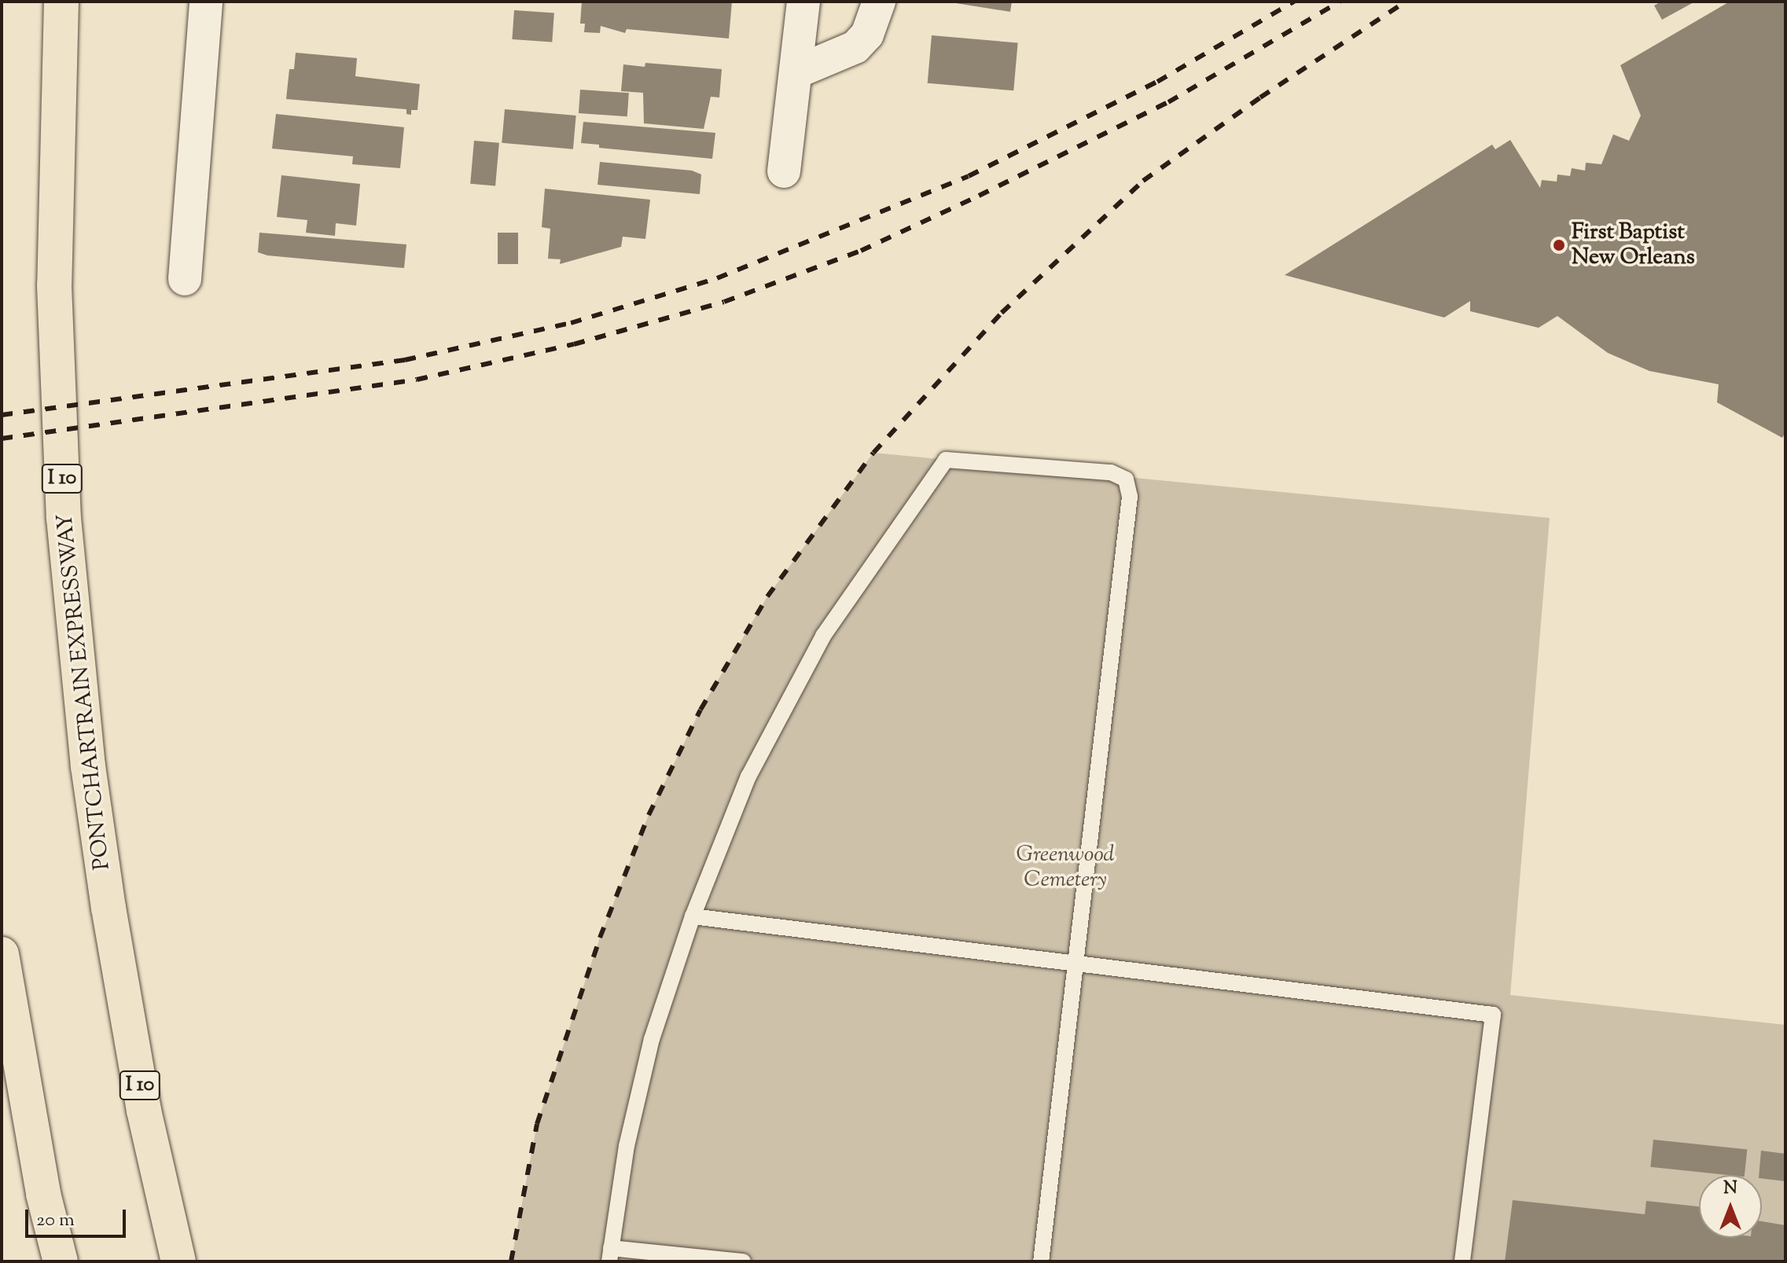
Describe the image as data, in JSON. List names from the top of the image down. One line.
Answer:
{"streets":{"highway":["I 10","PONTCHARTRAIN EXPRESSWAY"]},"parks":["Greenwood Cemetery"],"places":["First Baptist New Orleans"],"scale_bar":"20 m","north":"top"}
